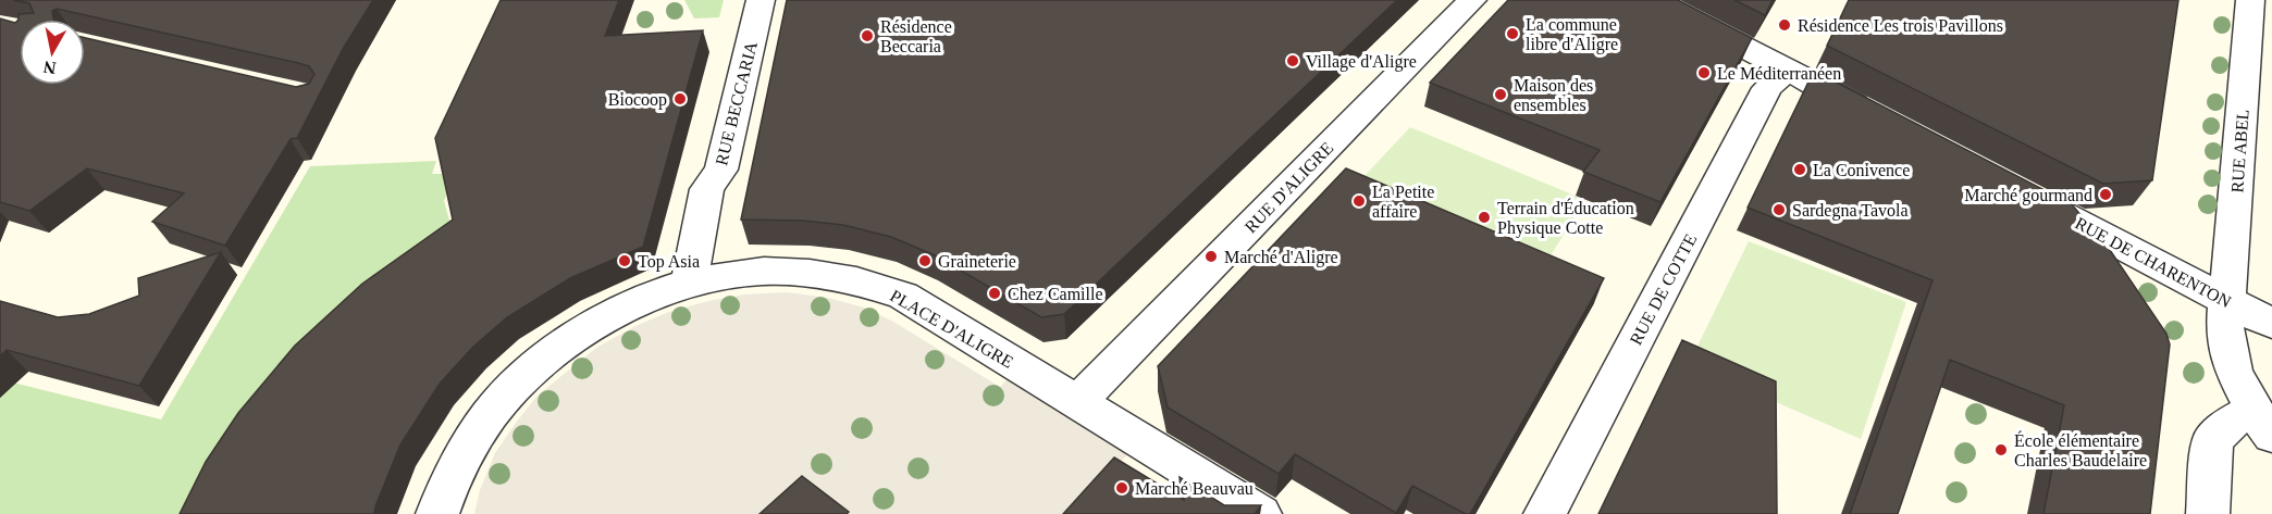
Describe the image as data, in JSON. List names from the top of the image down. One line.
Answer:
{"streets":{"street":["RUE BECCARIA","RUE ABEL","RUE D'ALIGRE","RUE DE CHARENTON","RUE DE COTTE","PLACE D'ALIGRE"]},"crossings":[["RUE BECCARIA","PLACE D'ALIGRE"],["RUE ABEL","RUE DE CHARENTON"],["RUE D'ALIGRE","PLACE D'ALIGRE"]],"places":["Résidence Les trois Pavillons","La commune libre d'Aligre","Résidence Beccaria","Village d'Aligre","Le Méditerranéen","Maison des ensembles","Biocoop","La Conivence","Marché gourmand","La Petite affaire","Sardegna Tavola","Terrain d'Éducation Physique Cotte","Marché d'Aligre","Top Asia","Graineterie","Chez Camille","École élémentaire Charles Baudelaire","Marché Beauvau"],"north":"bottom"}
